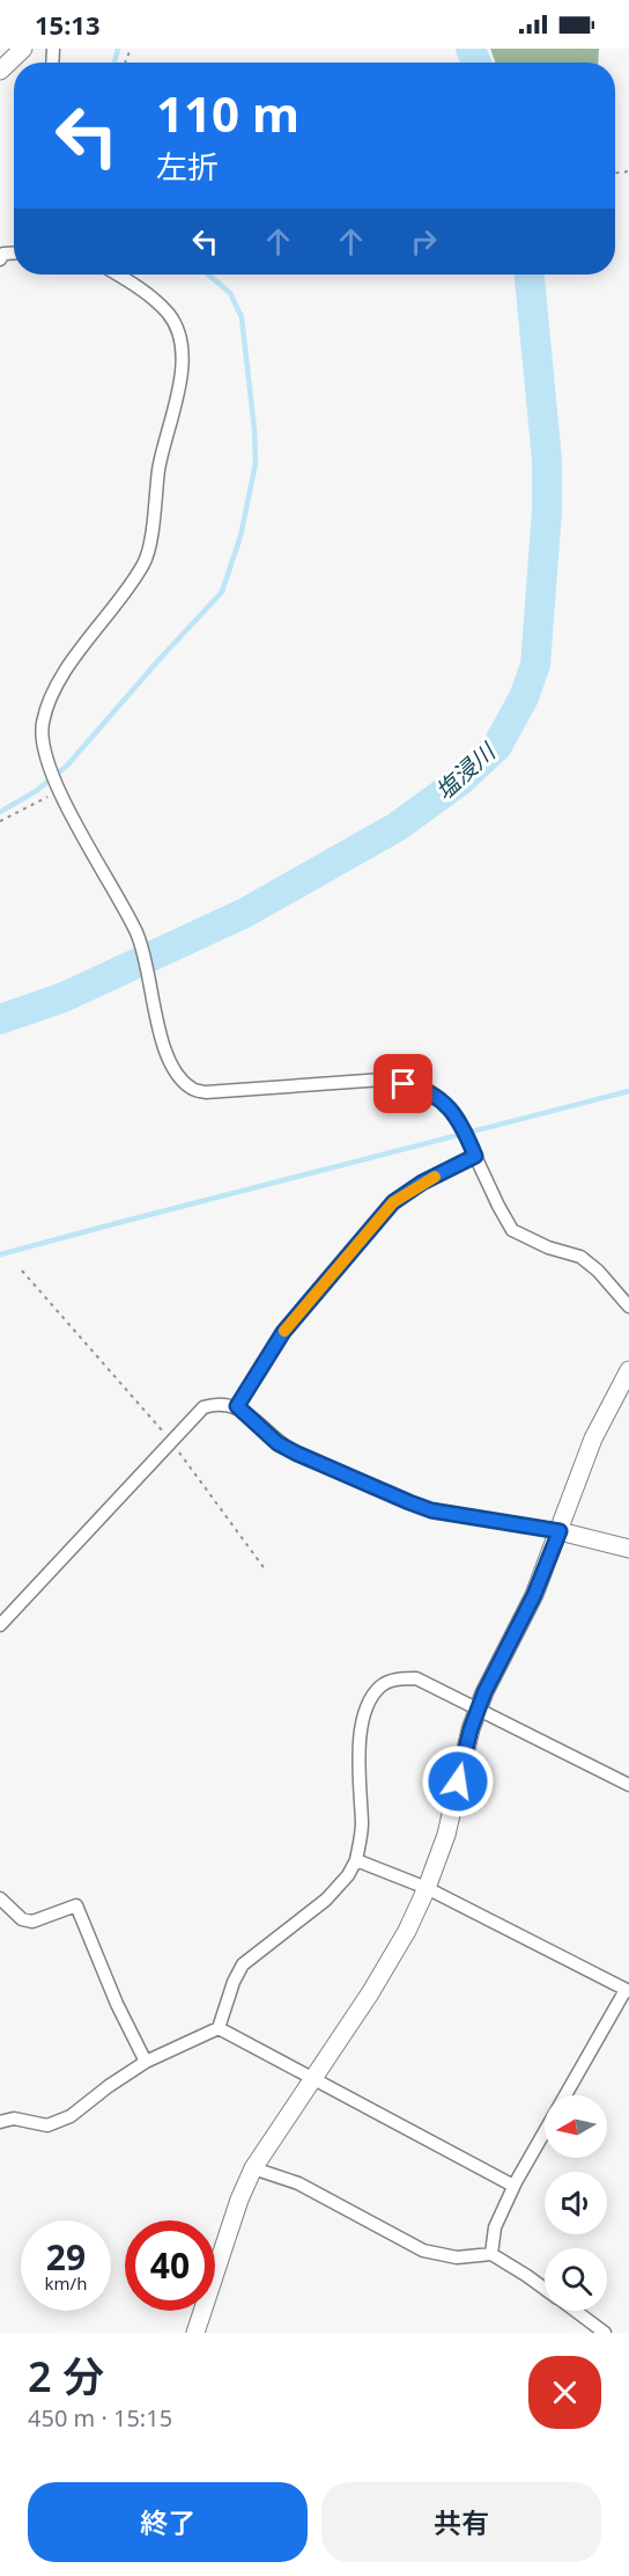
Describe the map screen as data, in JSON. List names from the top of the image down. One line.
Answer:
{"water":["塩浸川"],"north":"left","page":{"status":"15:13","turn":["110 m","左折"],"speed":"29 km/h","limit":"40","heading":["2 分","450 m · 15:15"],"buttons":["終了","共有"]}}
